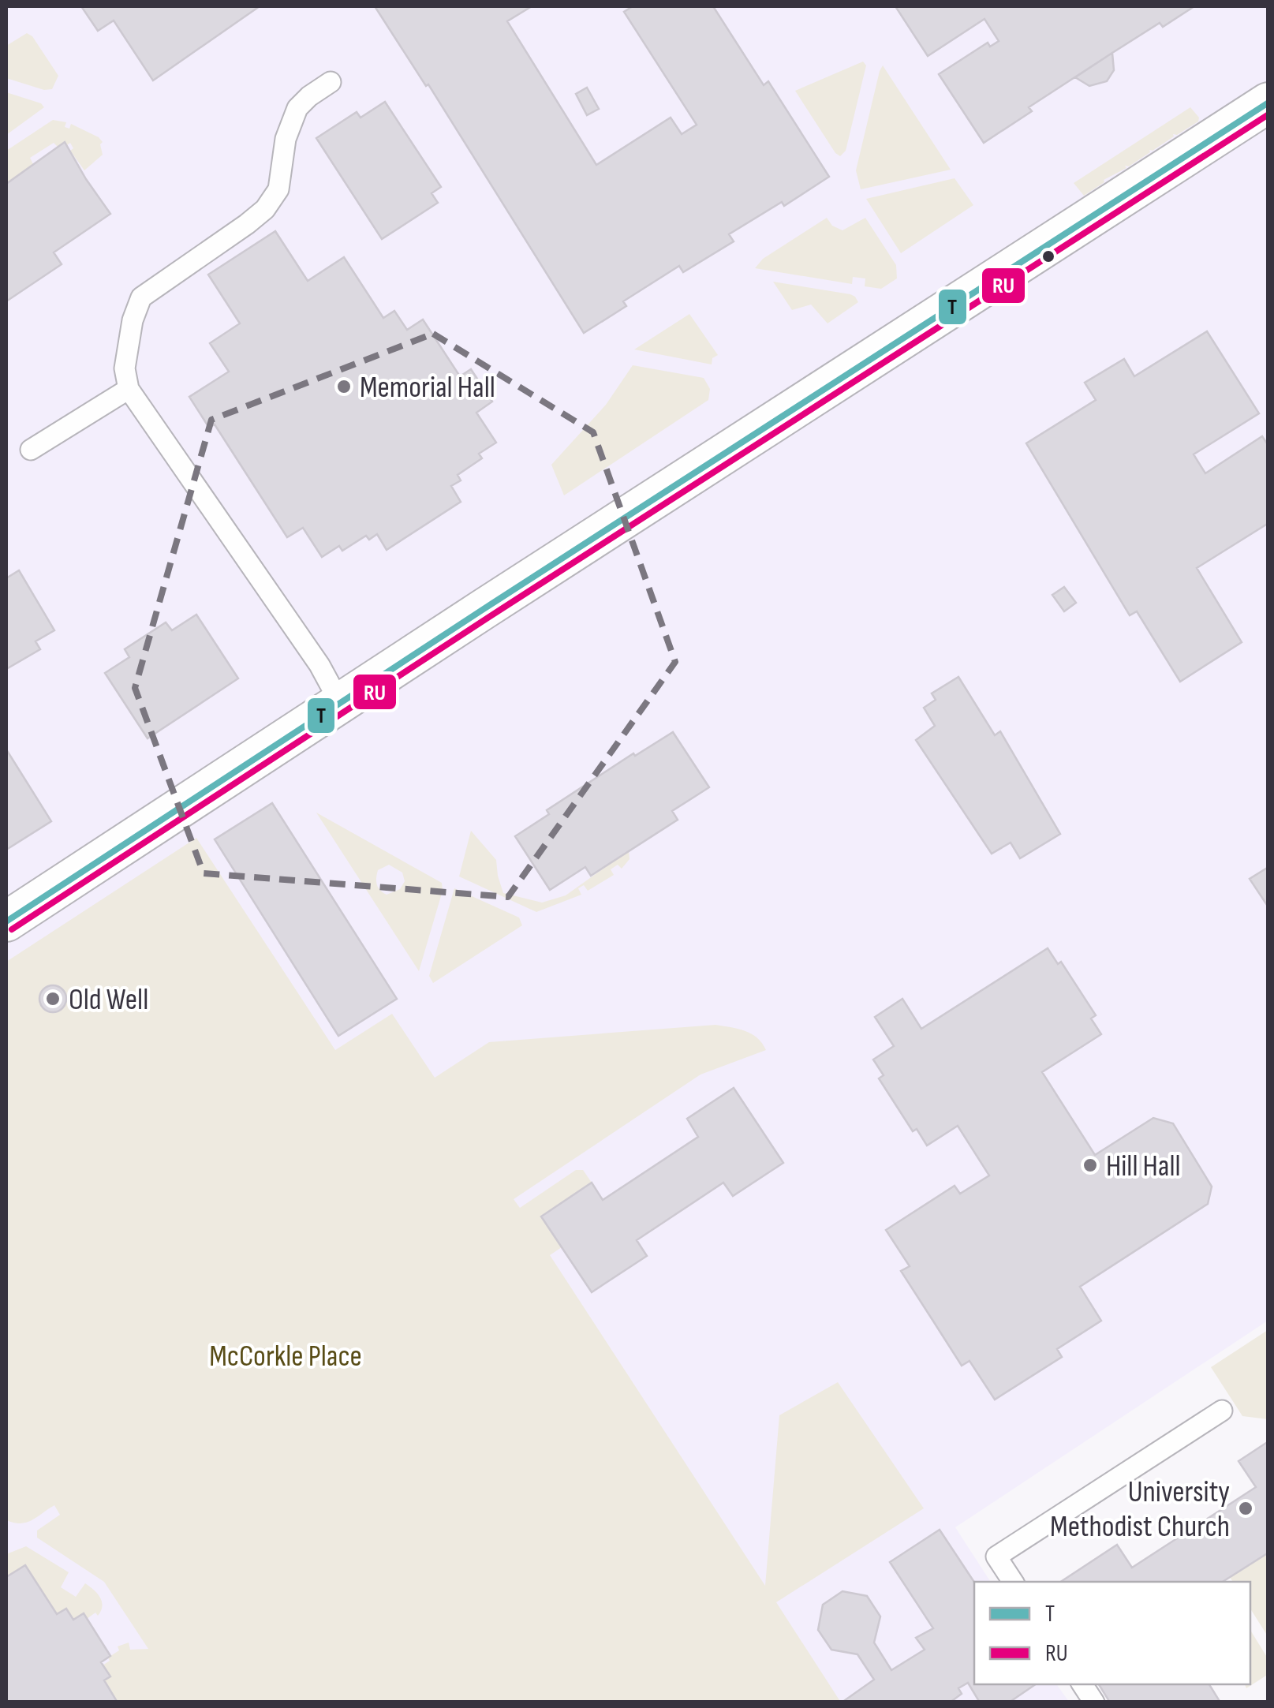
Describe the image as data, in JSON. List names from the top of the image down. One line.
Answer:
{"parks":["McCorkle Place"],"places":["Memorial Hall","Old Well","Hill Hall","University Methodist Church"],"lines":["transit line T","transit line RU"],"legend":["T","RU"]}
